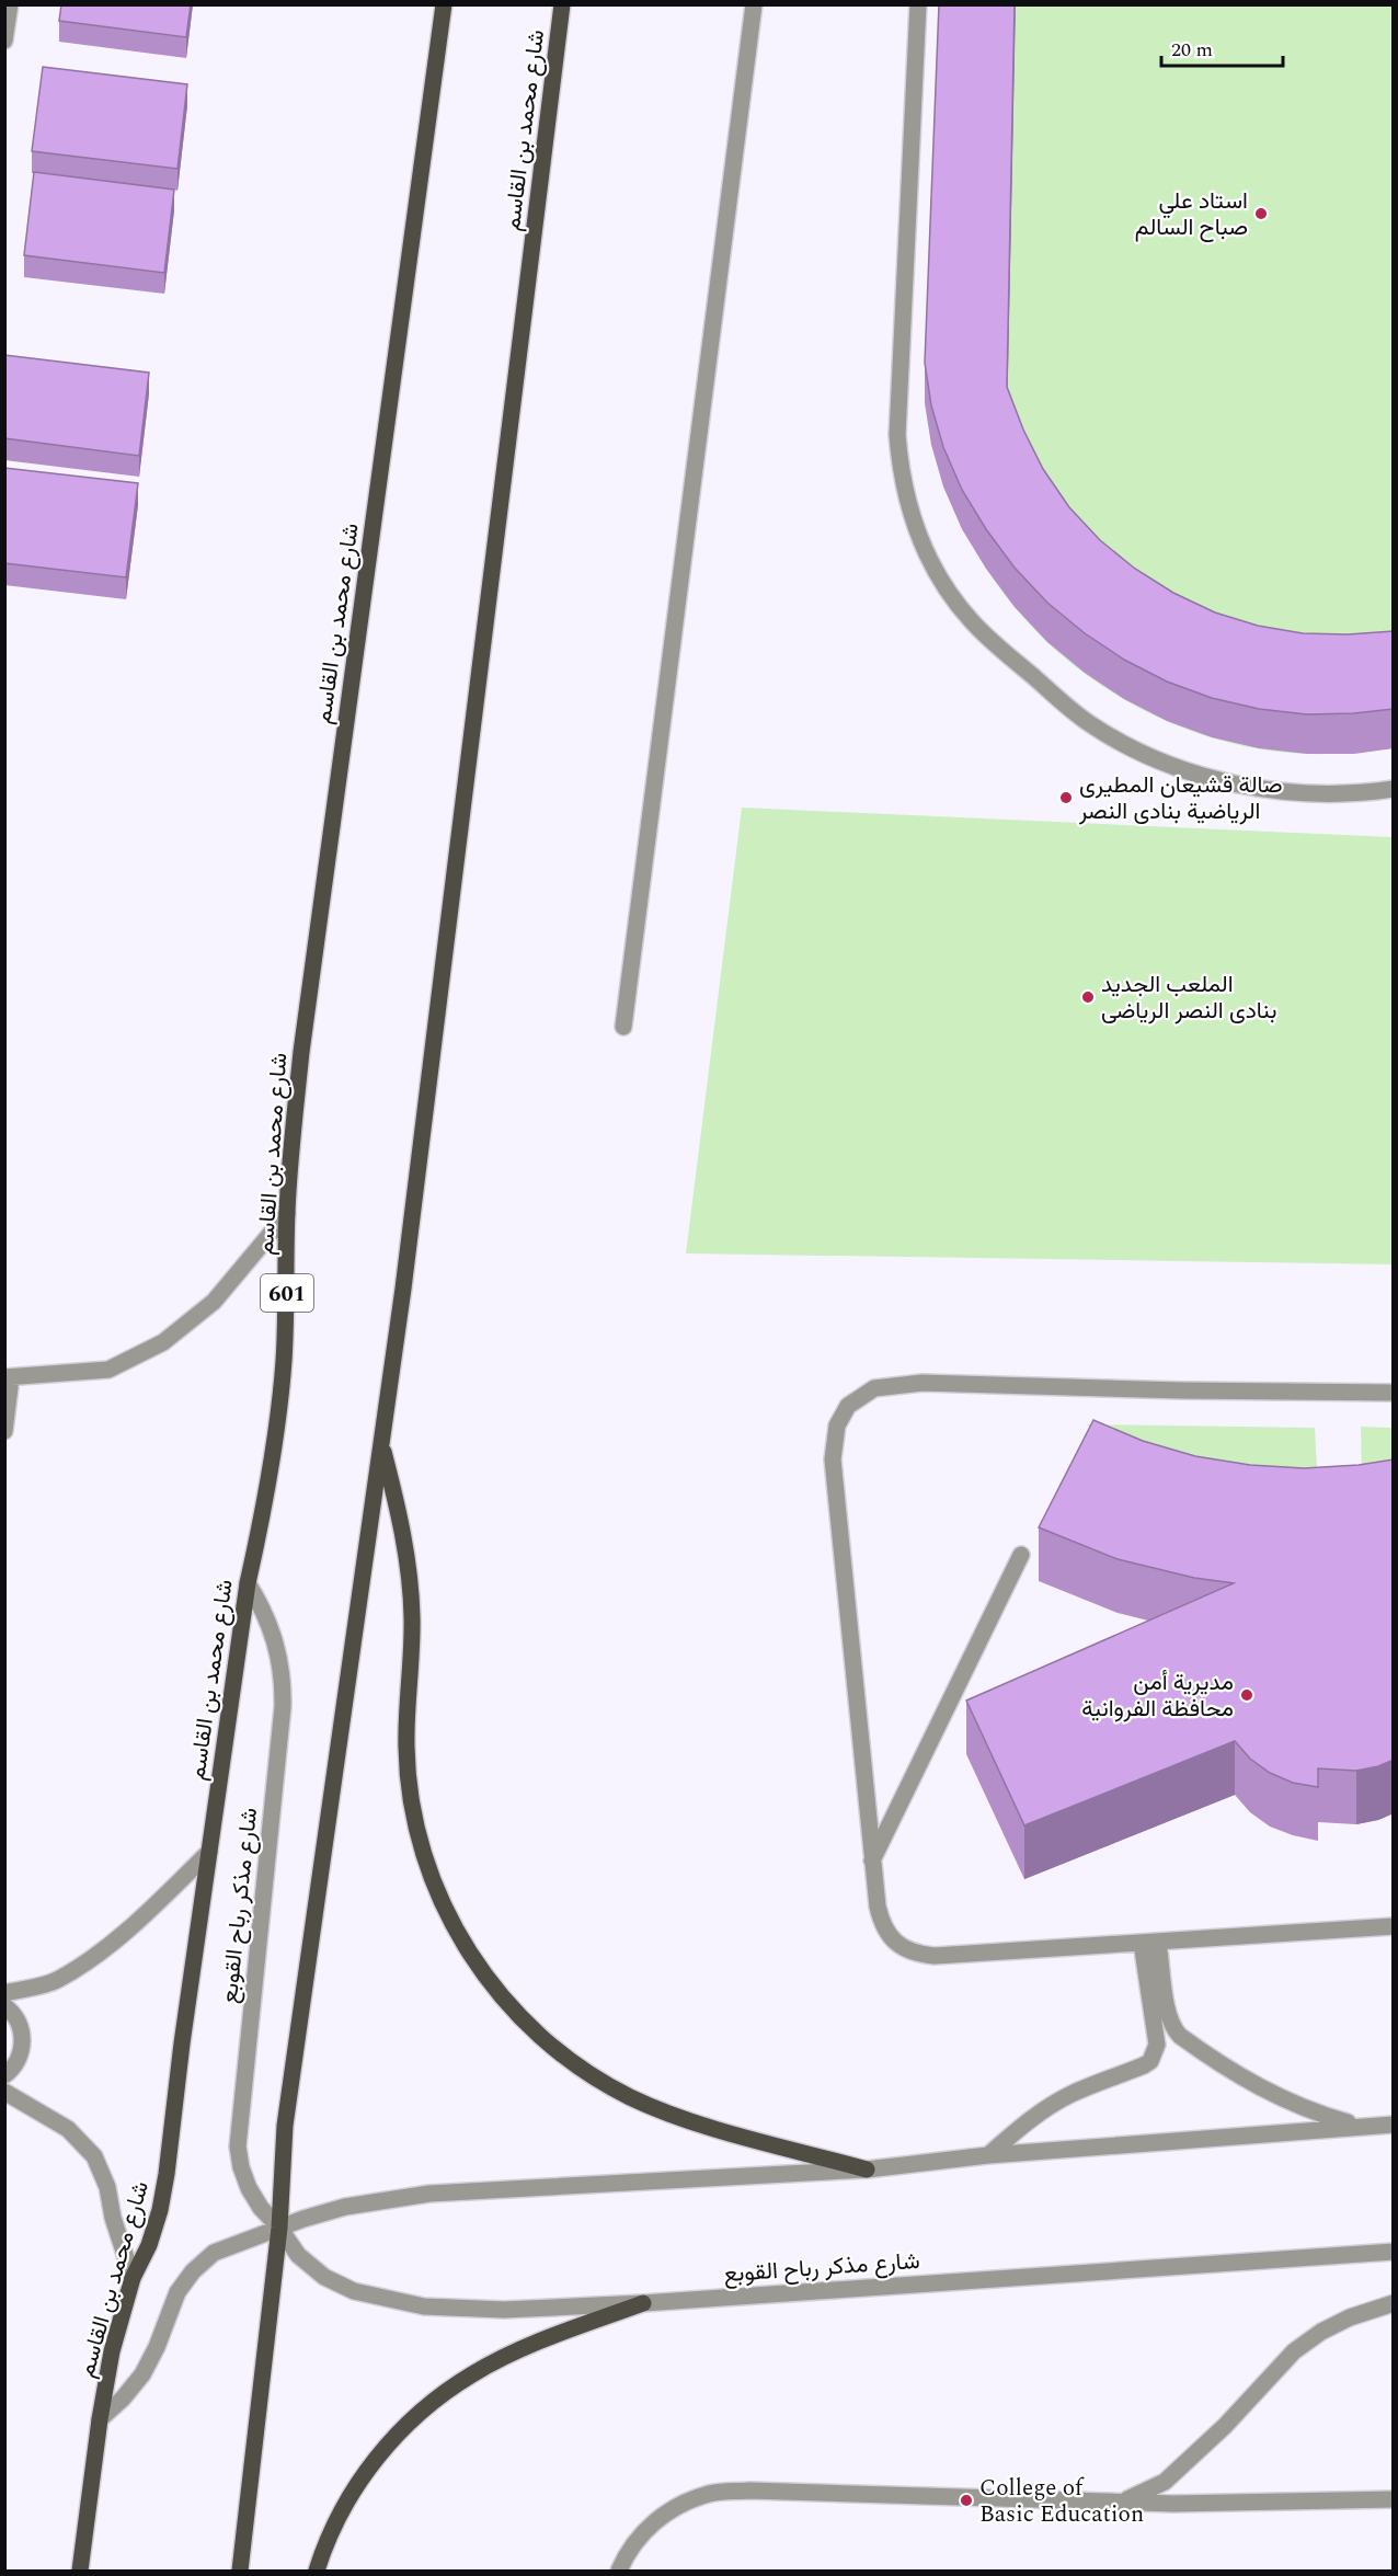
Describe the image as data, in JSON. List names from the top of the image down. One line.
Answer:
{"streets":{"main road":["شارع محمد بن القاسم","601"],"street":["شارع مذكر رباح القوبع"]},"crossings":[["شارع محمد بن القاسم","شارع مذكر رباح القوبع"]],"places":["استاد علي صباح السالم","صالة قشيعان المطيرى الرياضية بنادى النصر","الملعب الجديد بنادى النصر الرياضى","مديرية أمن محافظة الفروانية","College of Basic Education"],"scale_bar":"20 m"}
